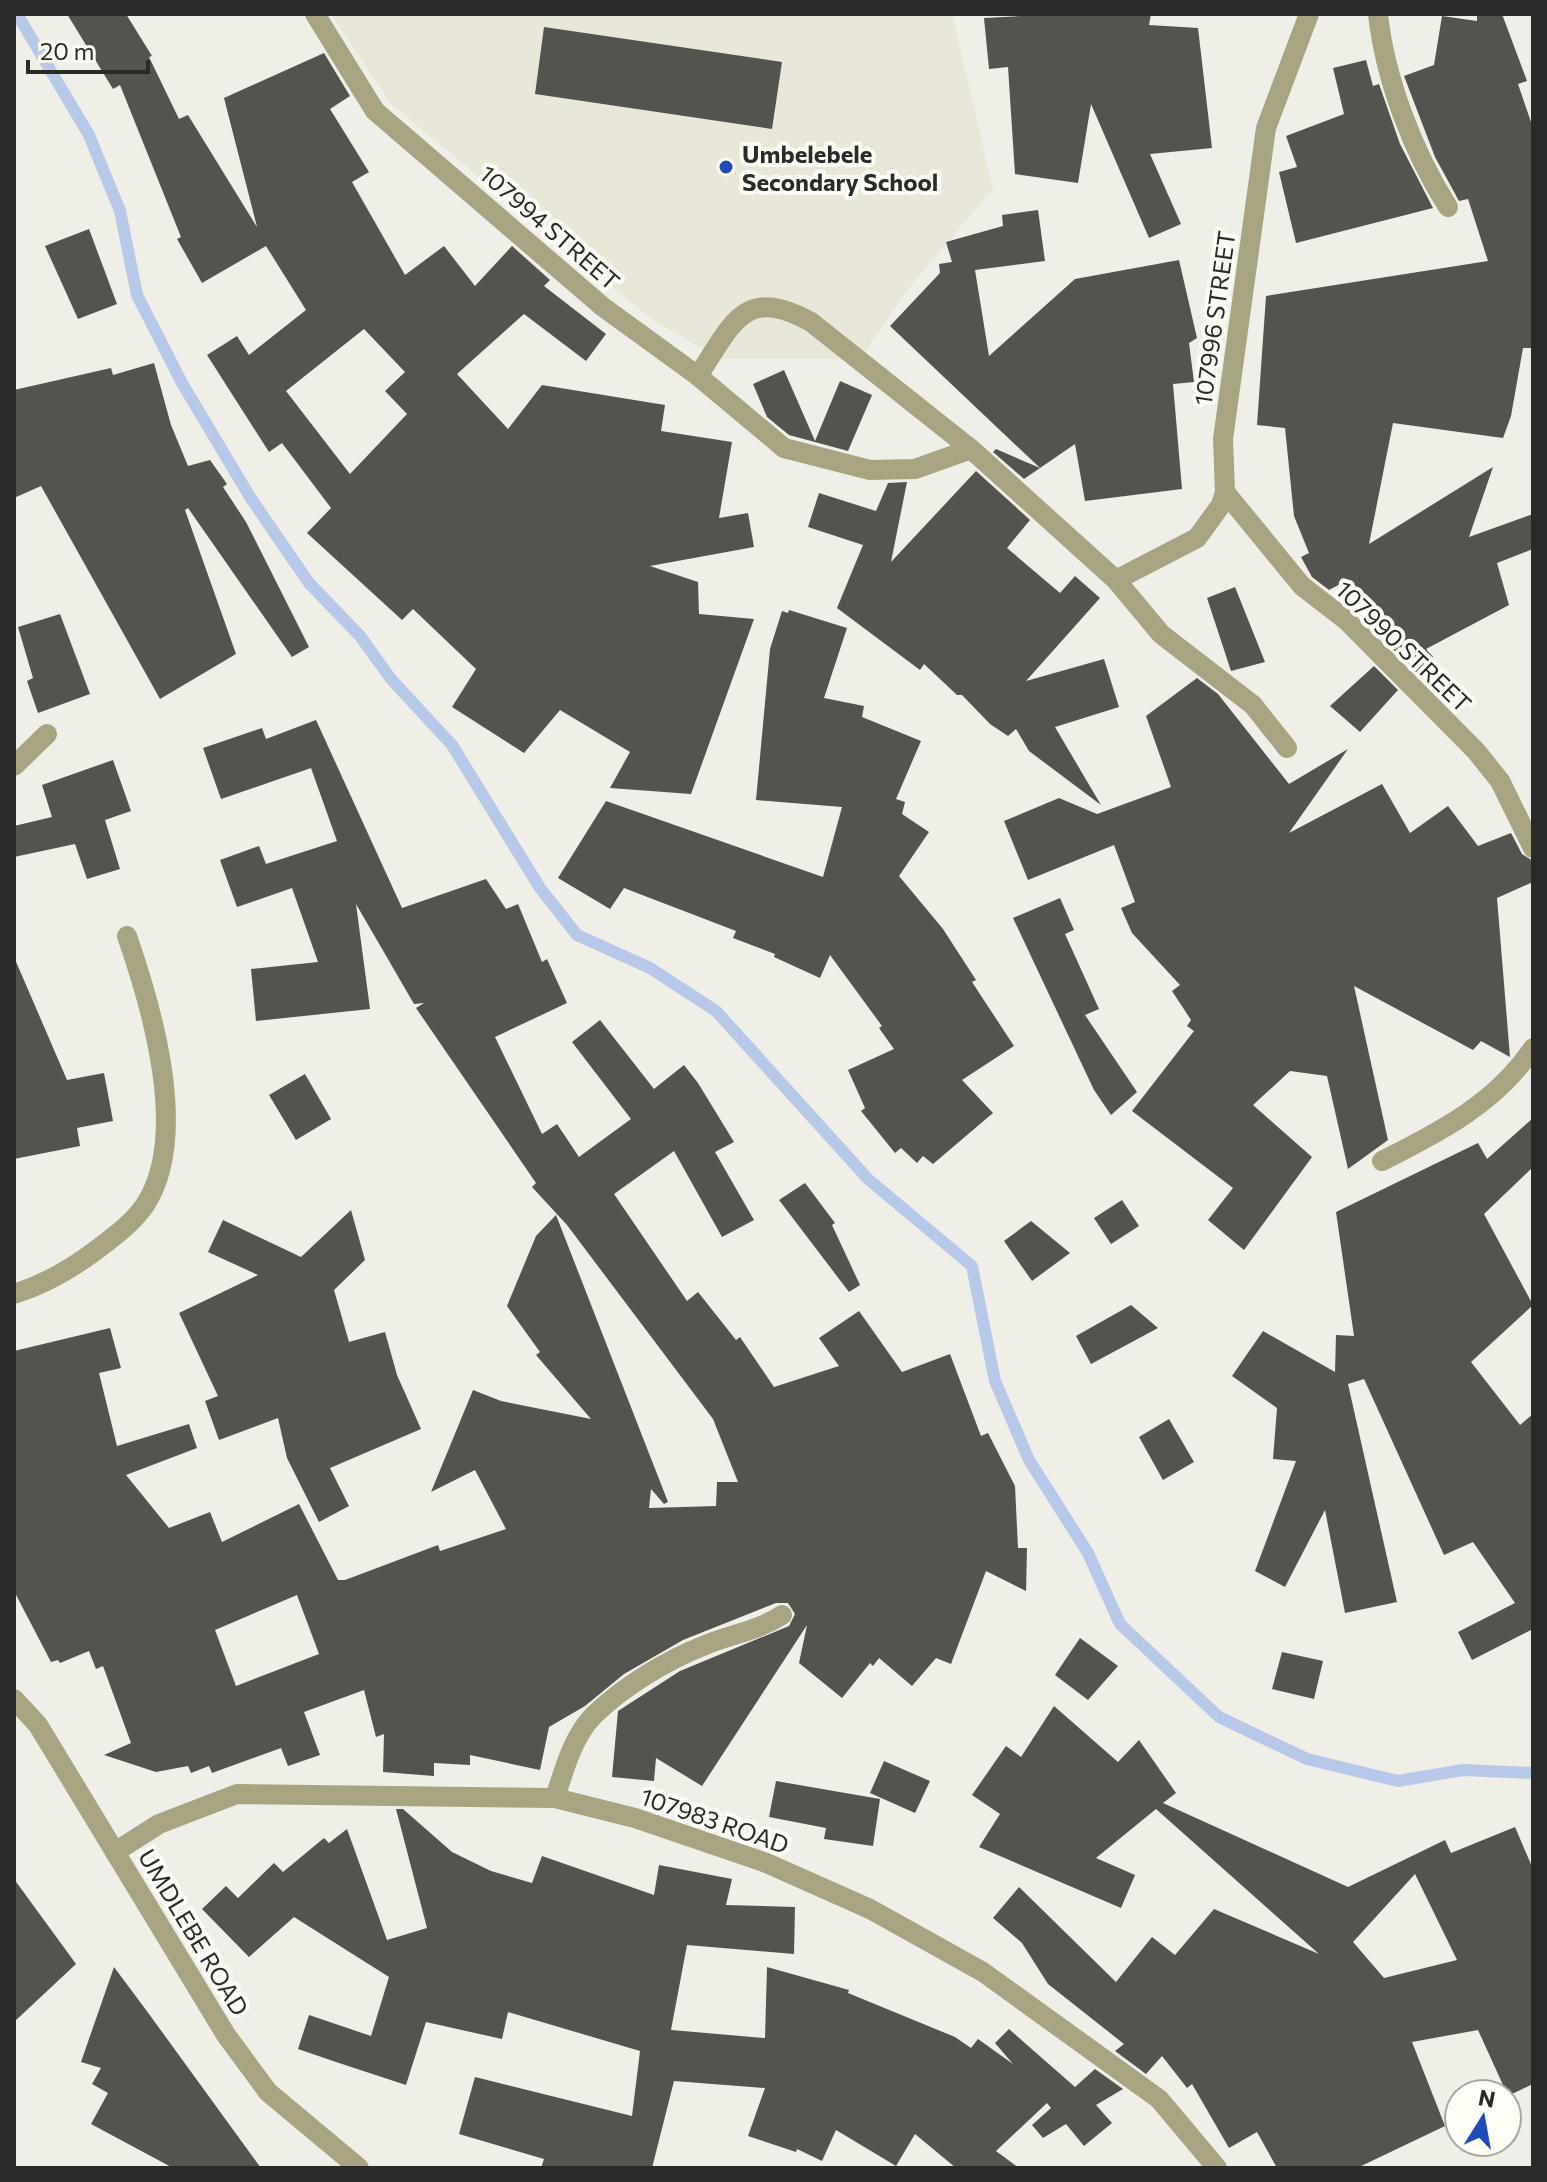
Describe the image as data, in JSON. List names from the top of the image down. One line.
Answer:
{"streets":{"street":["107994 STREET","107996 STREET","107990 STREET","107983 ROAD","UMDLEBE ROAD"]},"crossings":[["107996 STREET","107990 STREET"],["107983 ROAD","UMDLEBE ROAD"]],"places":["Umbelebele Secondary School"],"scale_bar":"20 m","north":"top"}
